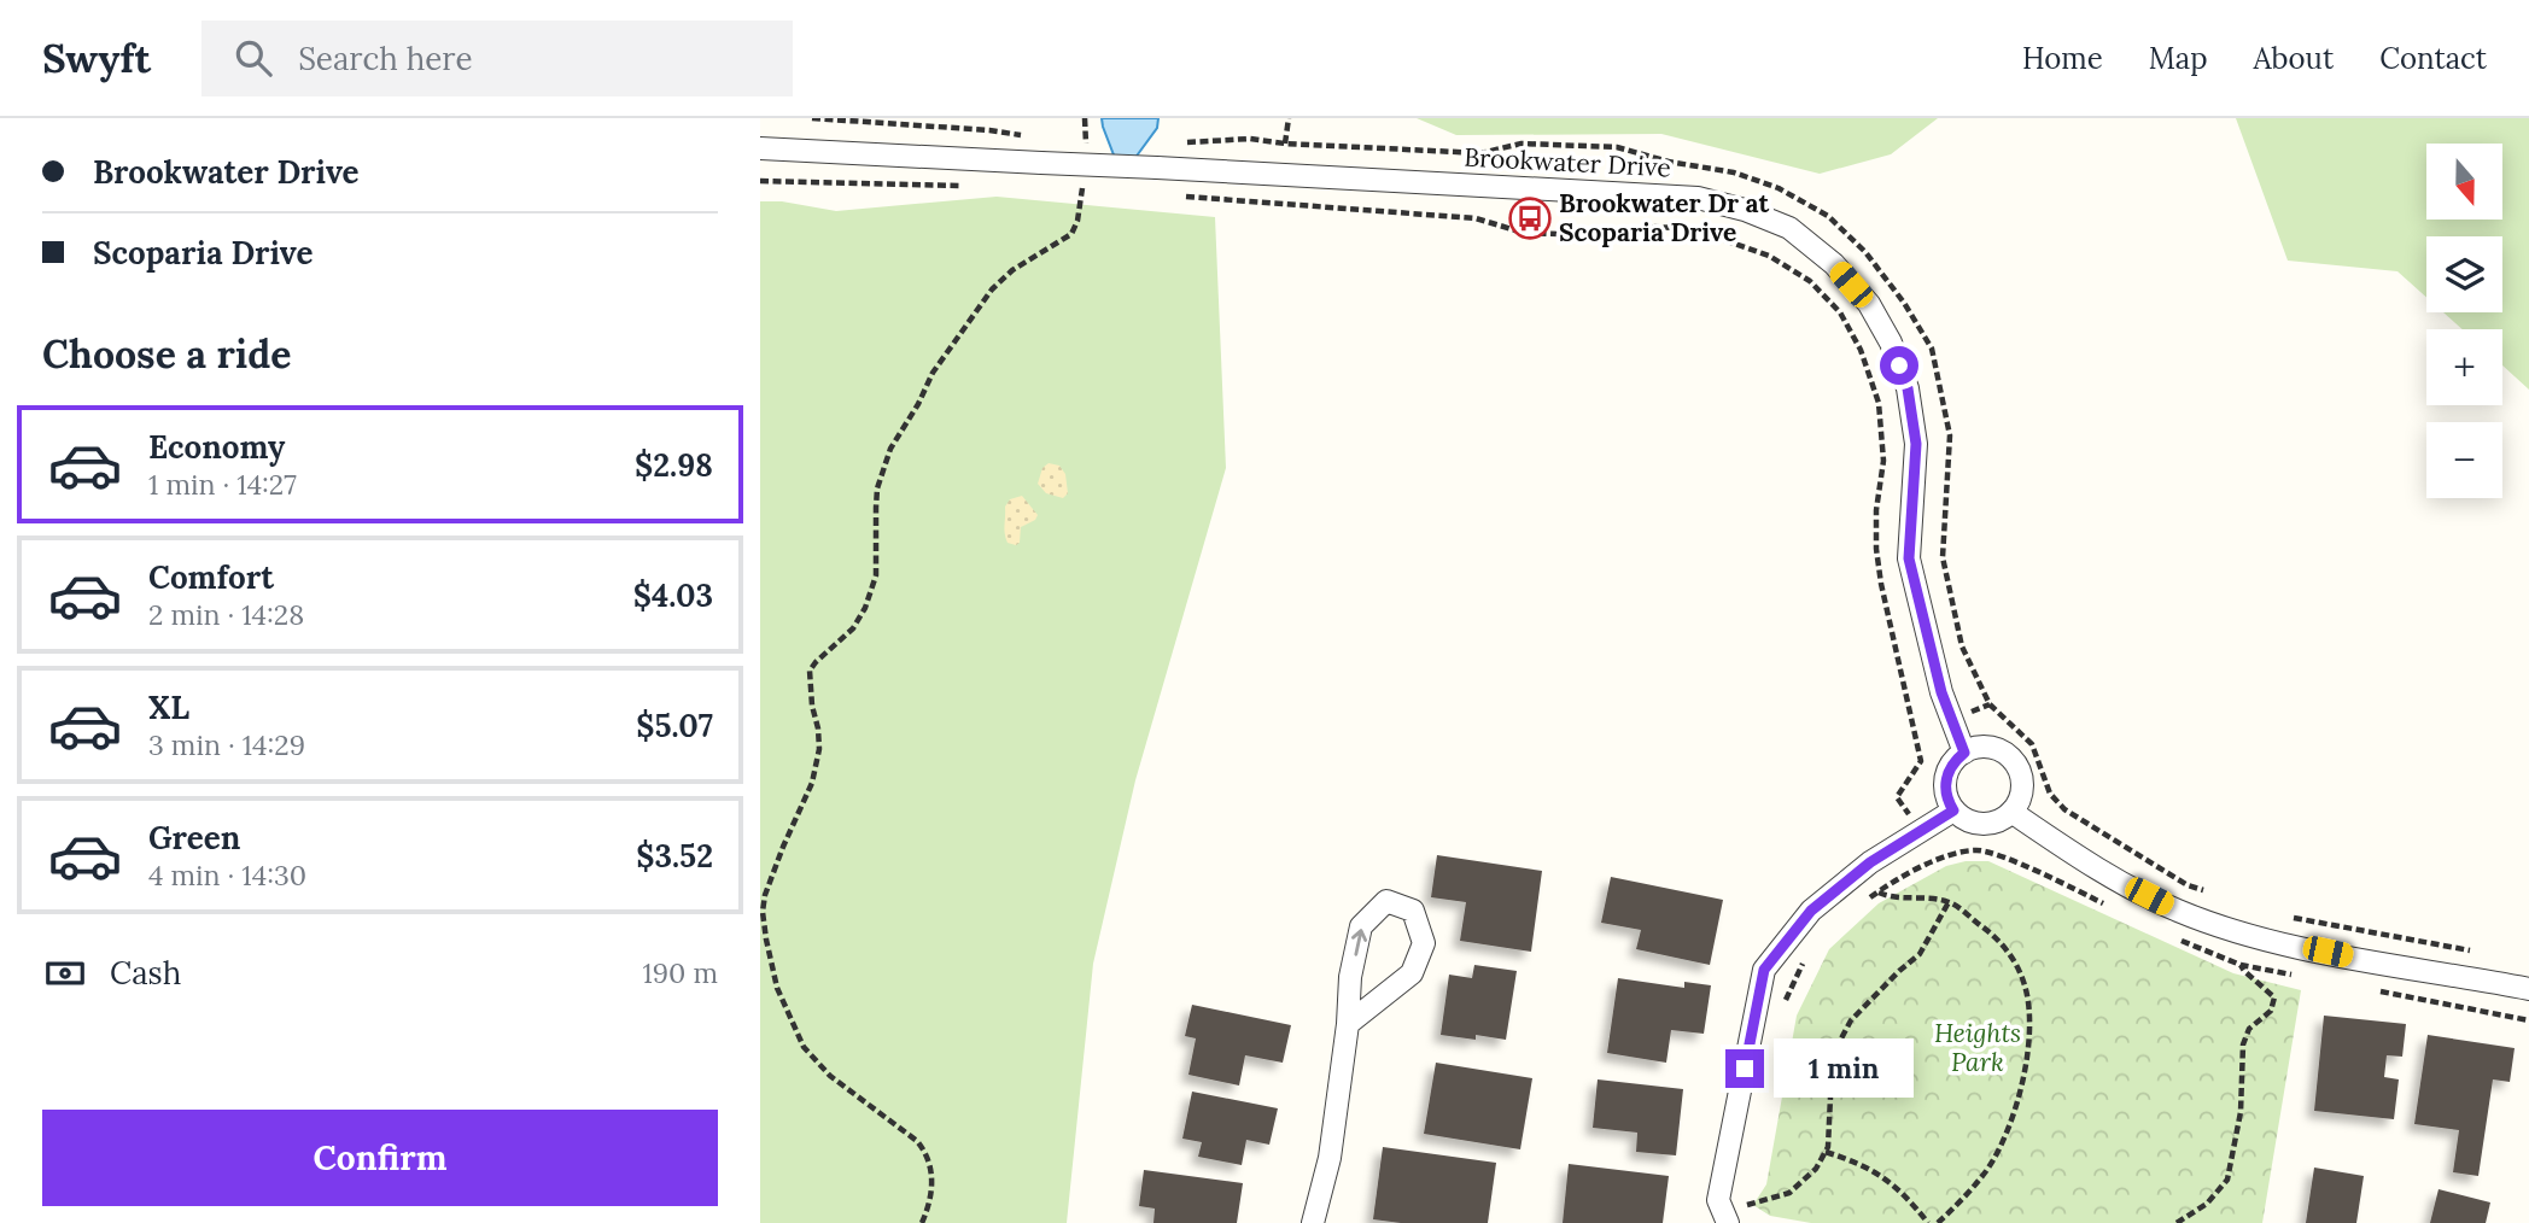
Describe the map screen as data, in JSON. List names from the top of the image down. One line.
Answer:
{"streets":{"street":["Brookwater Drive"]},"parks":["Heights Park"],"places":{"bus stop":["Brookwater Dr at Scoparia Drive"]},"north":"bottom","page":{"header":"Swyft","search":"Search here","nav":["Home","Map","About","Contact"],"banner":["Brookwater Drive","Scoparia Drive"],"map_buttons":["+","−"],"heading":"Choose a ride","list":[{"name":"Economy","note":"1 min · 14:27","value":"$2.98"},{"name":"Comfort","note":"2 min · 14:28","value":"$4.03"},{"name":"XL","note":"3 min · 14:29","value":"$5.07"},{"name":"Green","note":"4 min · 14:30","value":"$3.52"}],"pay":["Cash","190 m"],"bubble":"1 min","buttons":"Confirm"}}
